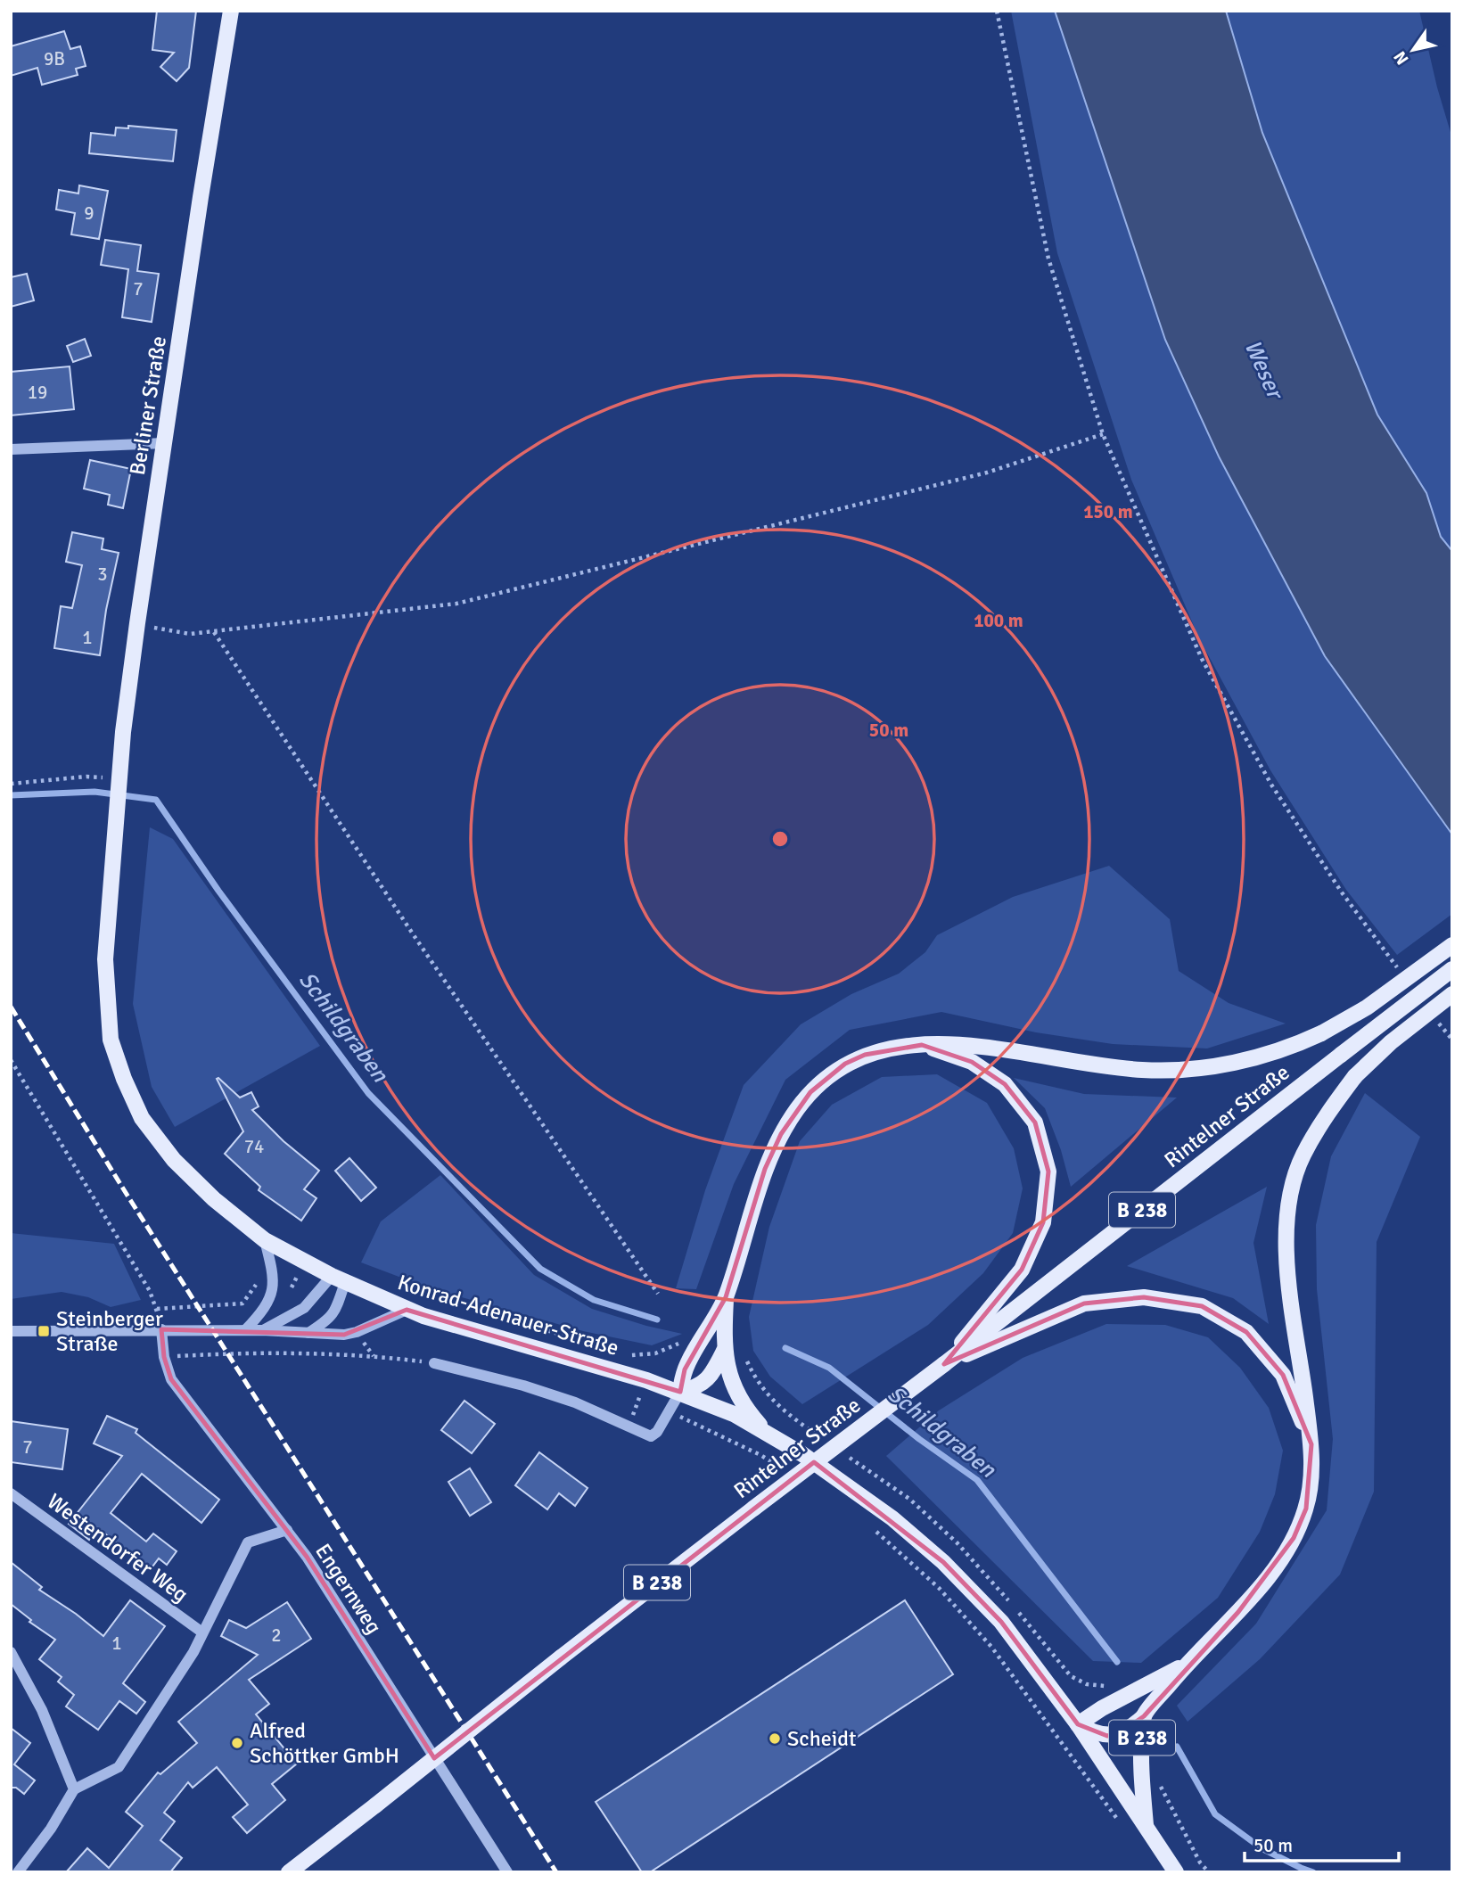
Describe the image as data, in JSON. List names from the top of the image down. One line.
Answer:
{"streets":{"main road":["Berliner Straße","Rintelner Straße","B 238","Konrad-Adenauer-Straße"],"street":["Westendorfer Weg","Engernweg"]},"crossings":[["Berliner Straße","Konrad-Adenauer-Straße"],["Rintelner Straße","B 238"],["B 238","Konrad-Adenauer-Straße"],["Westendorfer Weg","Engernweg"]],"water":["Weser","Schildgraben"],"places":{"transit":["Steinberger Straße"],"other":["Scheidt","Alfred Schöttker GmbH"]},"house_numbers":["9B","9","7","19","3","1","74","7","2","1"],"scale_bar":"50 m","north":"bottom left","rings":["150 m","100 m","50 m"]}
